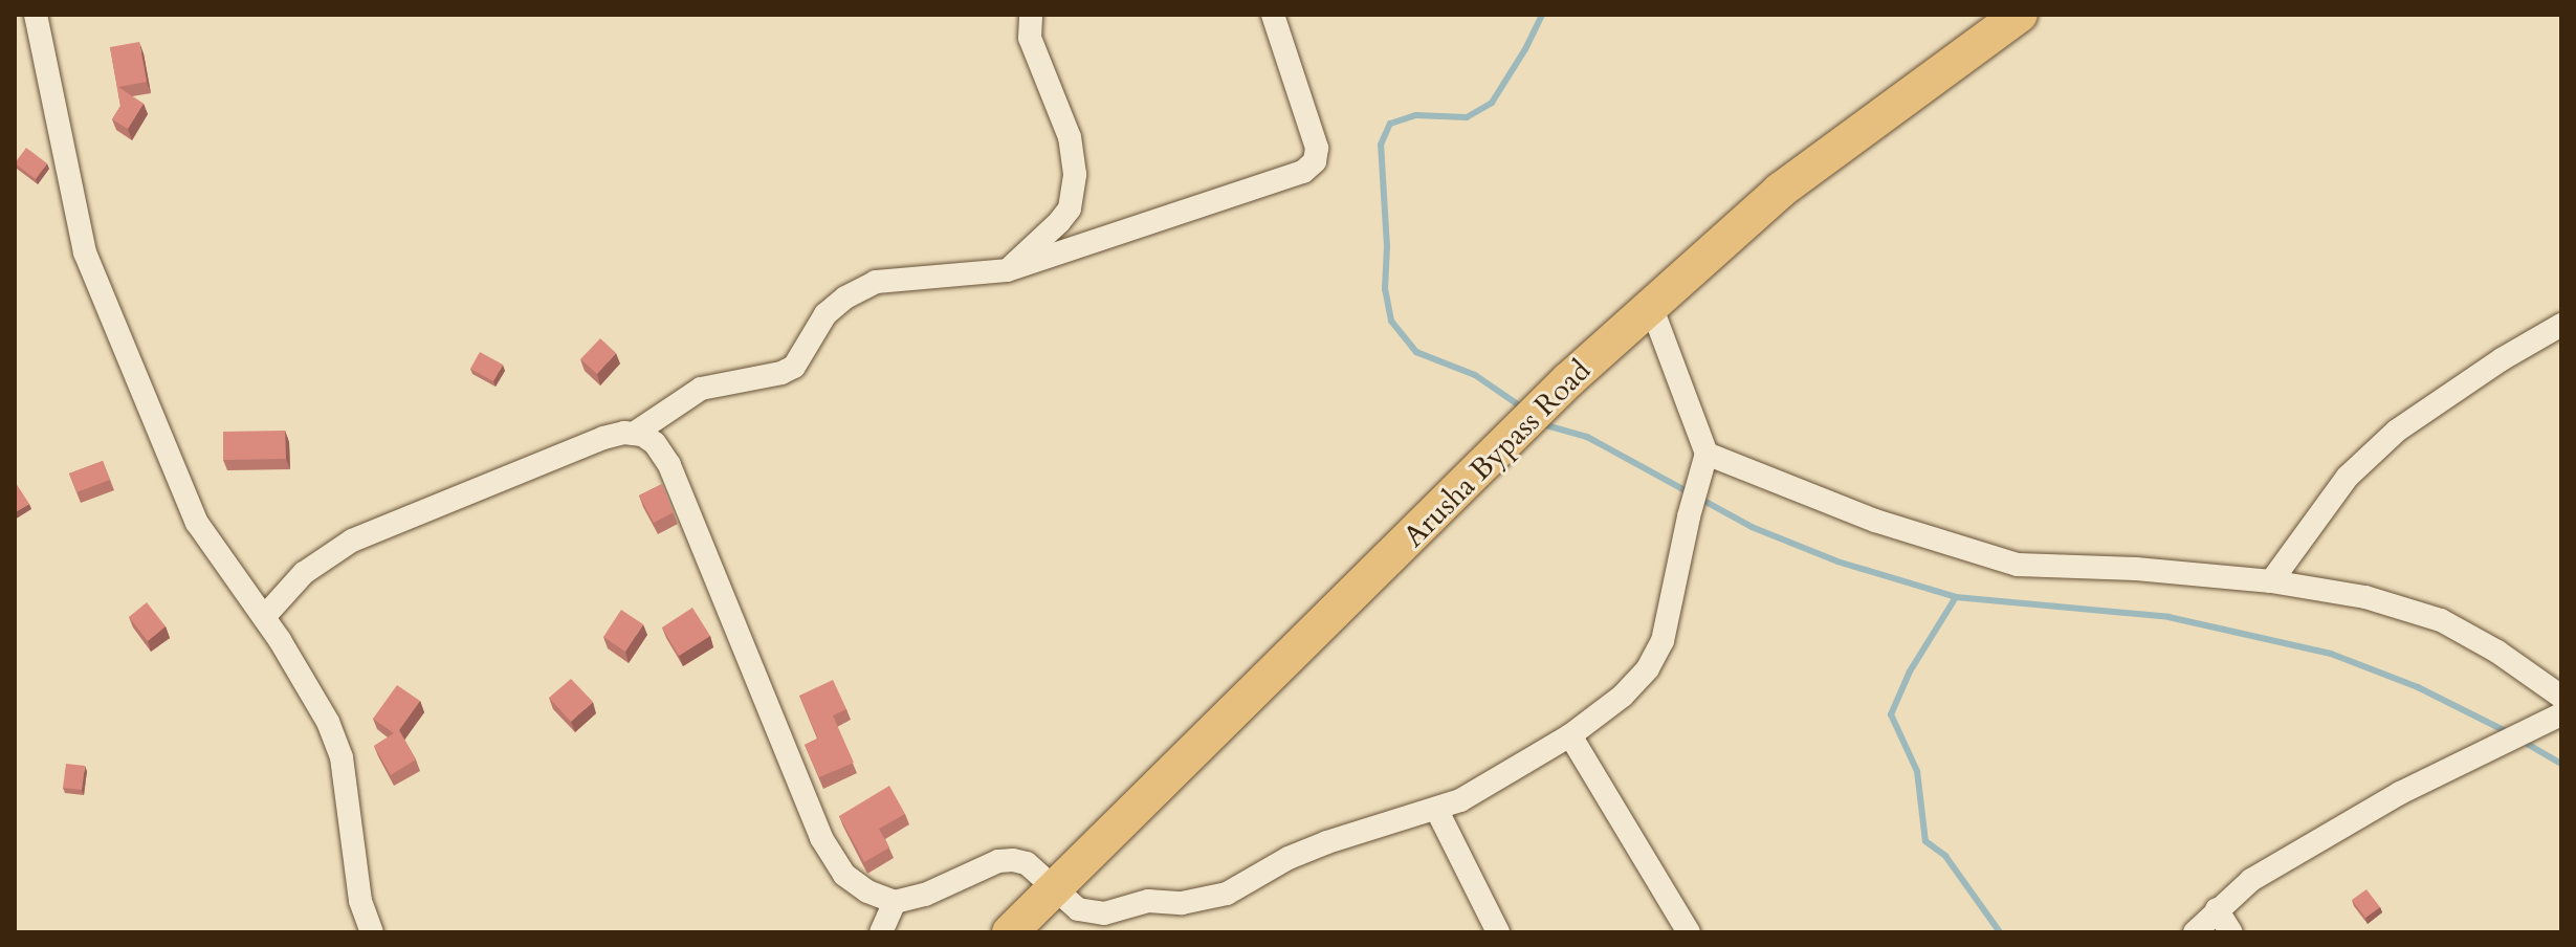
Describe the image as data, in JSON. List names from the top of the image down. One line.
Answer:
{"streets":{"main road":["Arusha Bypass Road"]}}
